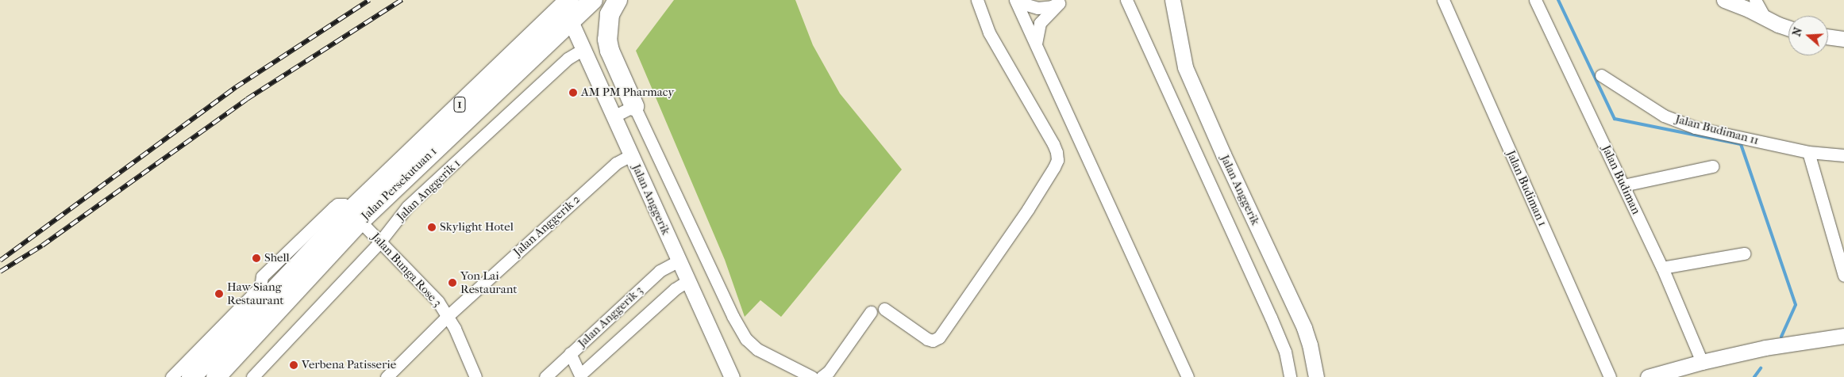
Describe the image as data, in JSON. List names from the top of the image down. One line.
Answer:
{"streets":{"highway":["1","Jalan Persekutuan 1"],"street":["Jalan Budiman 11","Jalan Budiman","Jalan Budiman 1","Jalan Anggerik 1","Jalan Anggerik","Jalan Anggerik 2","Jalan Bunga Rose 3","Jalan Anggerik 3"]},"crossings":[["Jalan Persekutuan 1","Jalan Anggerik"],["Jalan Persekutuan 1","Jalan Bunga Rose 3"],["Jalan Anggerik 1","Jalan Anggerik"],["Jalan Anggerik 1","Jalan Bunga Rose 3"],["Jalan Anggerik","Jalan Anggerik 2"],["Jalan Anggerik","Jalan Anggerik 3"],["Jalan Anggerik 2","Jalan Bunga Rose 3"]],"places":["AM PM Pharmacy","Skylight Hotel","Shell","Yon Lai Restaurant","Haw Siang Restaurant","Verbena Patisserie"],"north":"left"}
